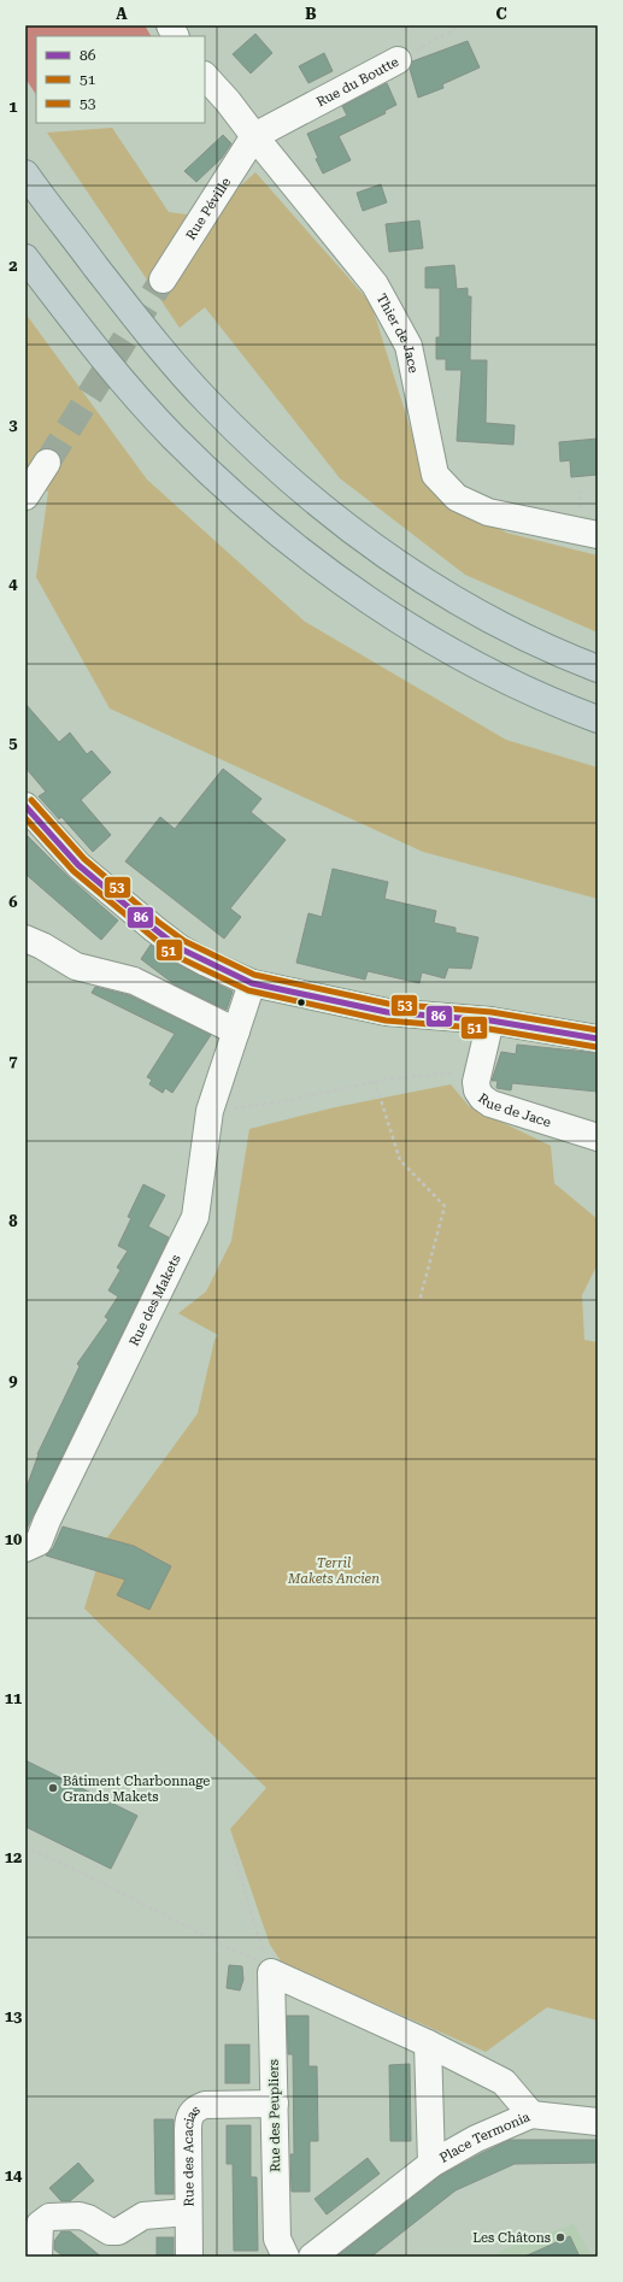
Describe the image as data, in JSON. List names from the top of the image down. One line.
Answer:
{"streets":{"street":["Rue du Boutte","Rue Péville","Thier de Jace","Rue de Jace","Rue des Makets","Rue des Peupliers","Place Termonia","Rue des Acacias"]},"crossings":[["Rue du Boutte","Rue Péville"],["Rue du Boutte","Thier de Jace"],["Rue Péville","Thier de Jace"],["Rue des Peupliers","Rue des Acacias"]],"parks":["Terril Makets Ancien"],"places":["Bâtiment Charbonnage Grands Makets","Les Châtons"],"lines":["transit line 53","transit line 86","transit line 51"],"legend":["86","51","53"],"grid":{"columns":["A","B","C"],"rows":["1","2","3","4","5","6","7","8","9","10","11","12","13","14"]}}
